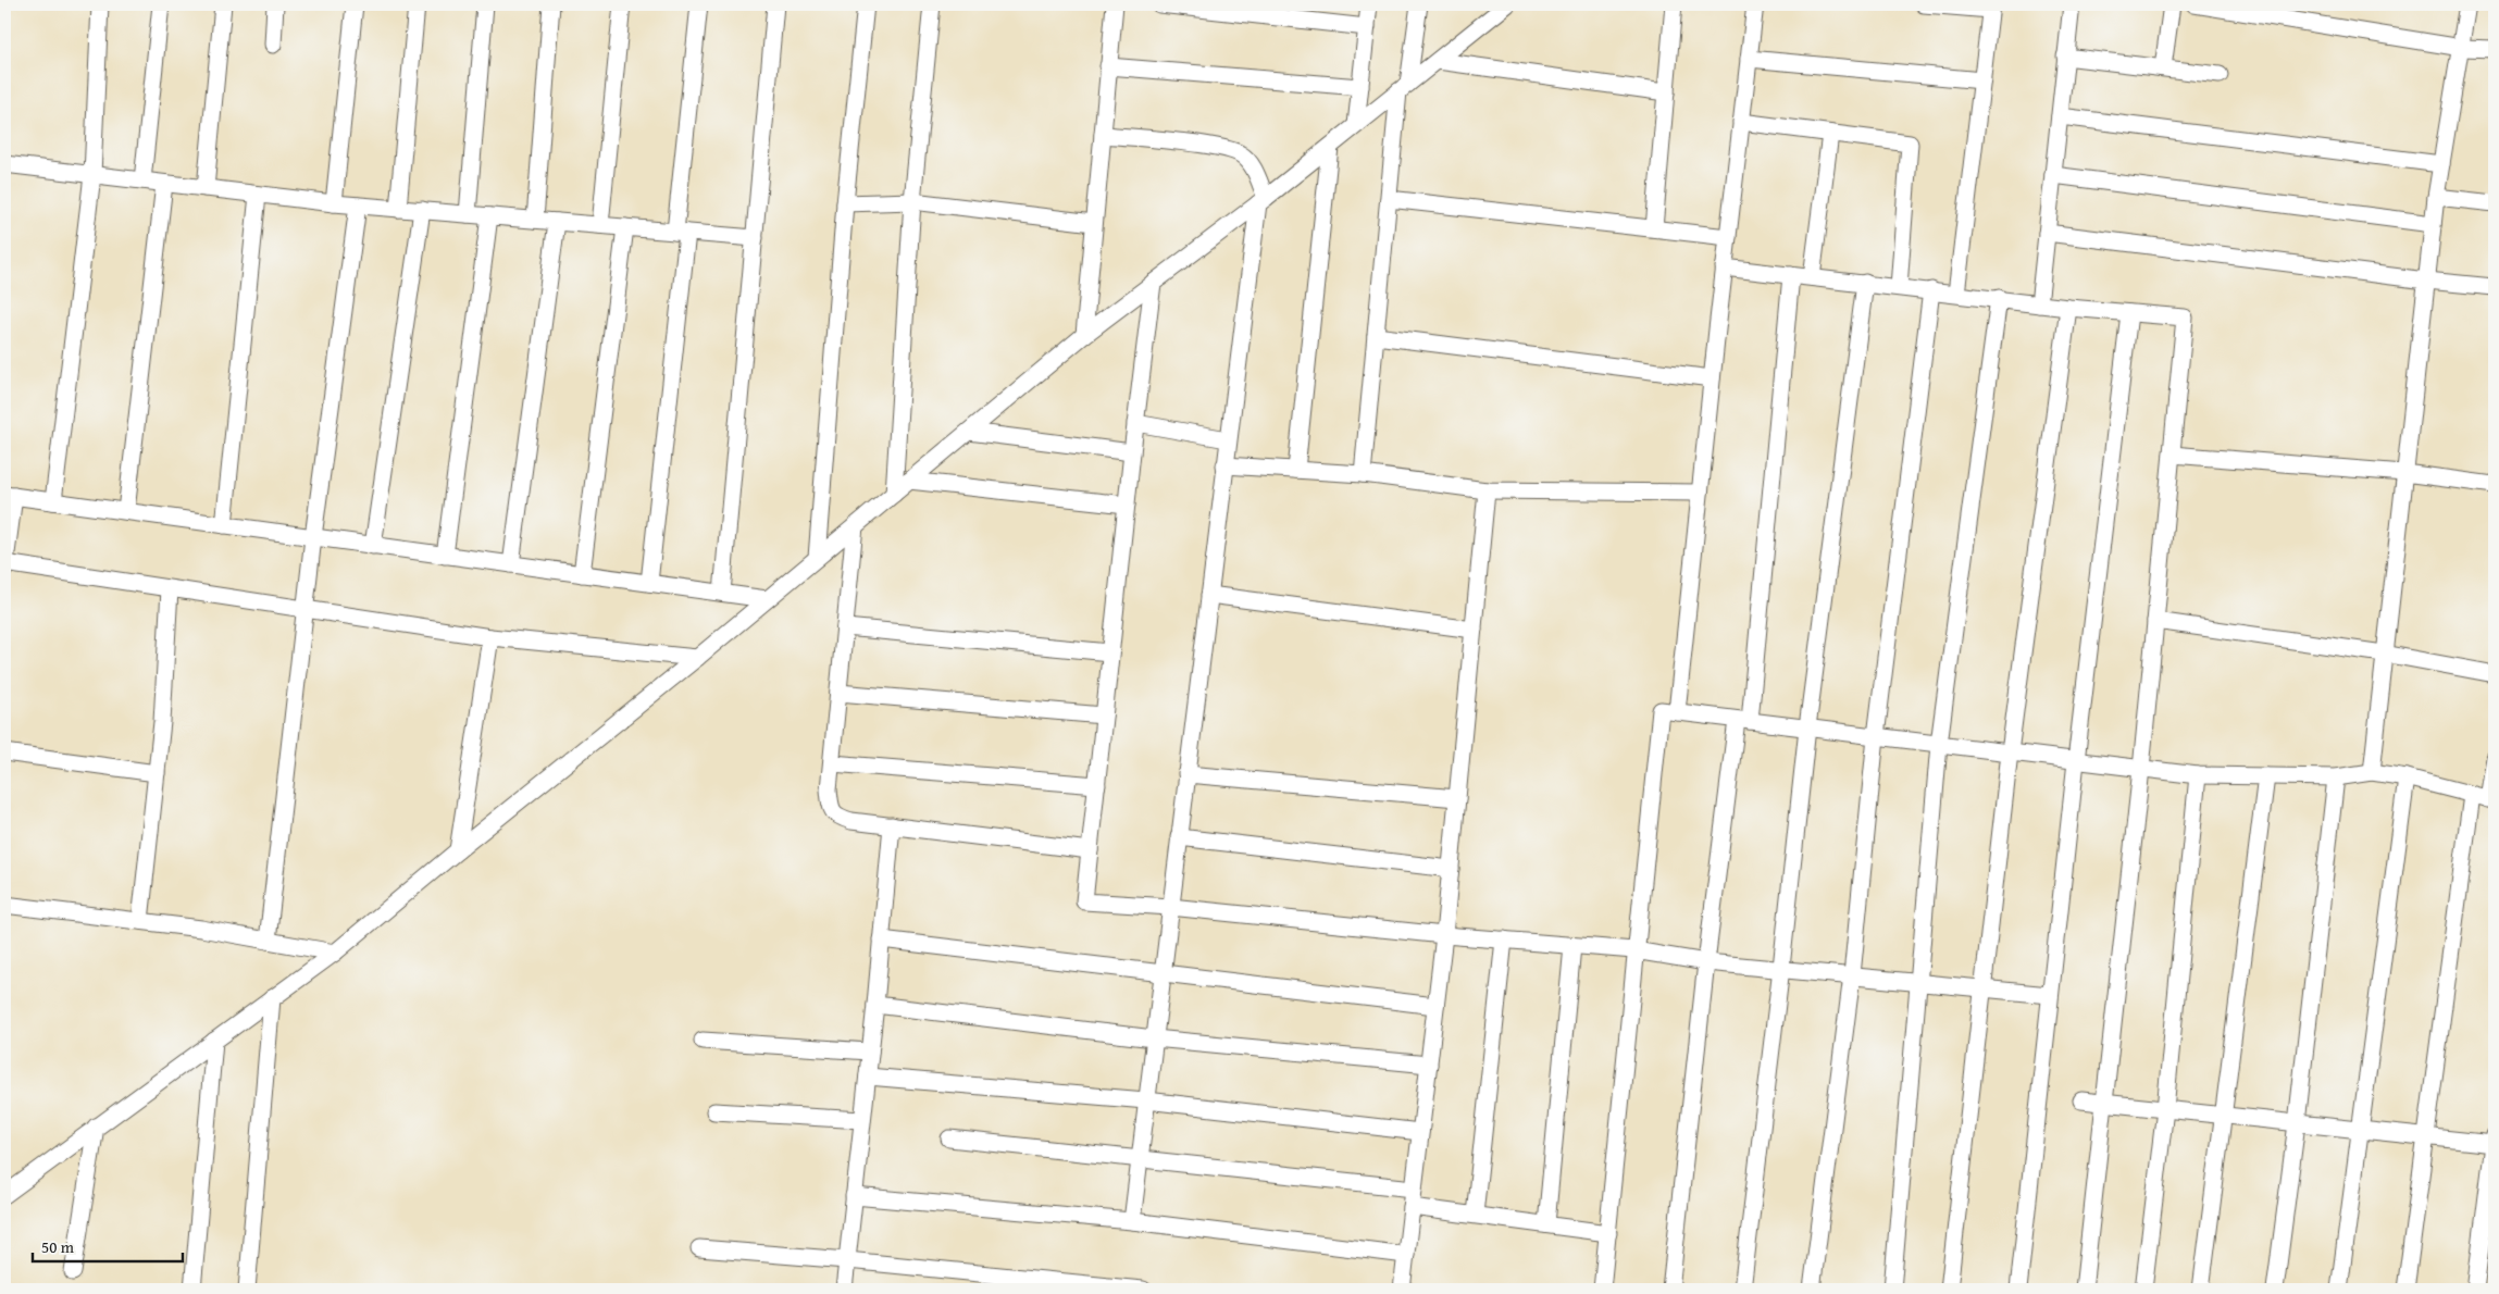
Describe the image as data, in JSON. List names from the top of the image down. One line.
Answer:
{"scale_bar":"50 m"}
